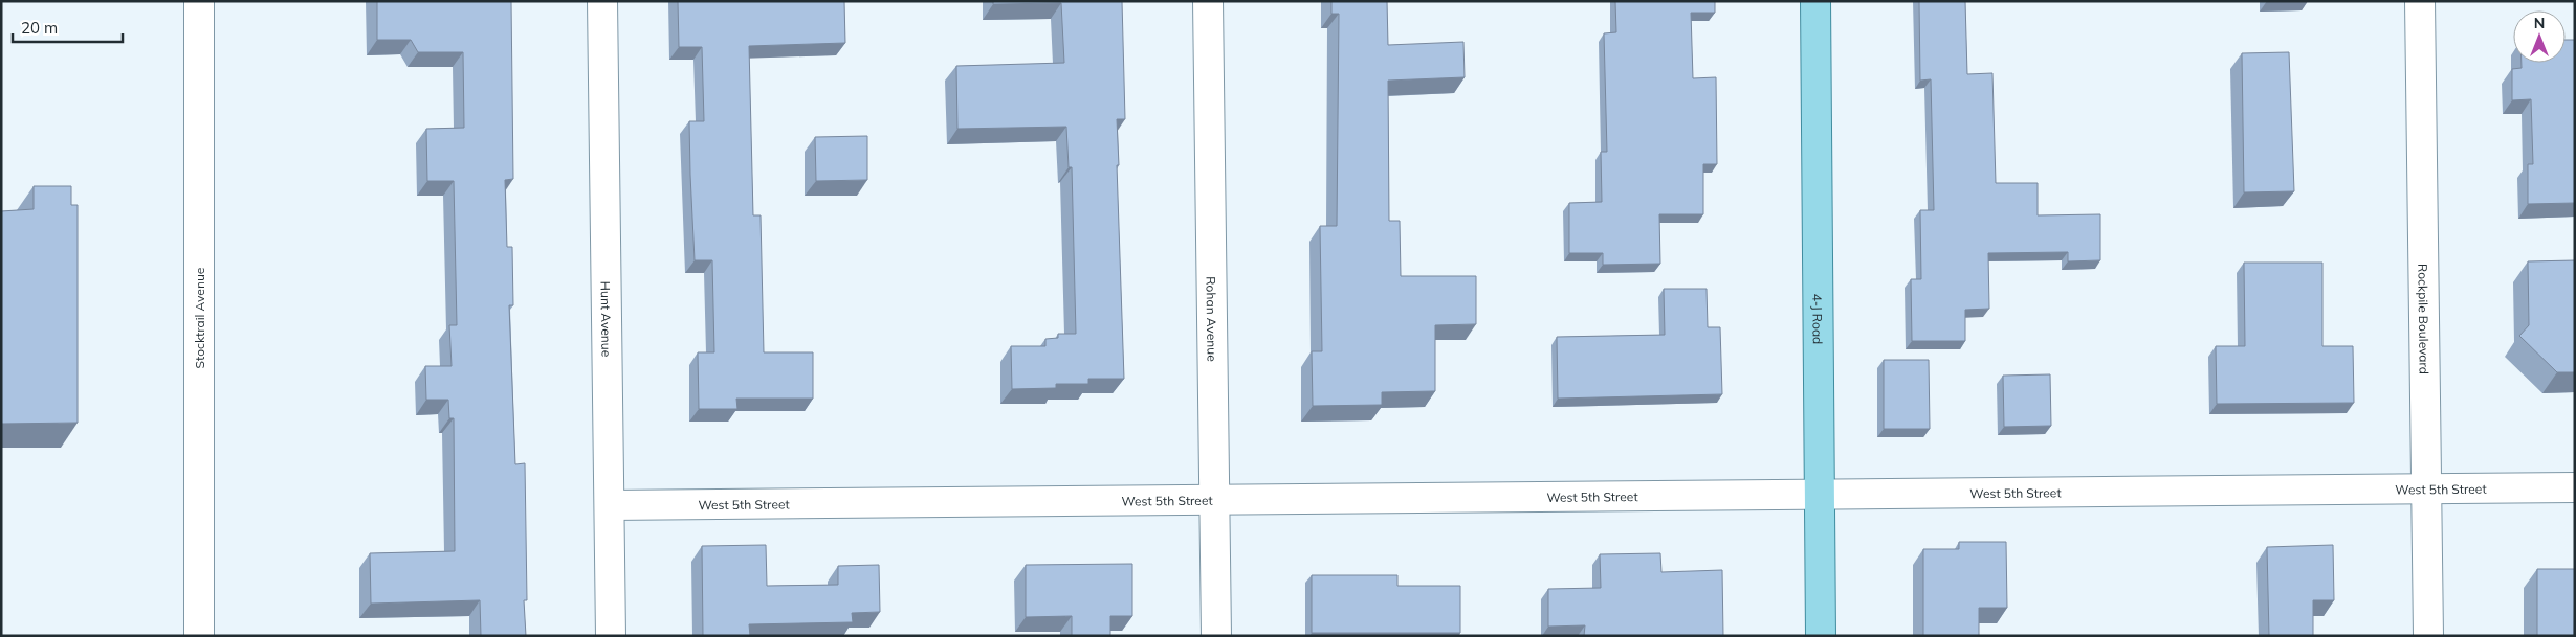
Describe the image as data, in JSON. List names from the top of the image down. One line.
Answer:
{"streets":{"main road":["4-J Road"],"street":["Stocktrail Avenue","Hunt Avenue","Rohan Avenue","Rockpile Boulevard","West 5th Street"]},"crossings":[["Hunt Avenue","West 5th Street"],["Rohan Avenue","West 5th Street"],["Rockpile Boulevard","West 5th Street"],["4-J Road","West 5th Street"]],"scale_bar":"20 m","north":"top"}
